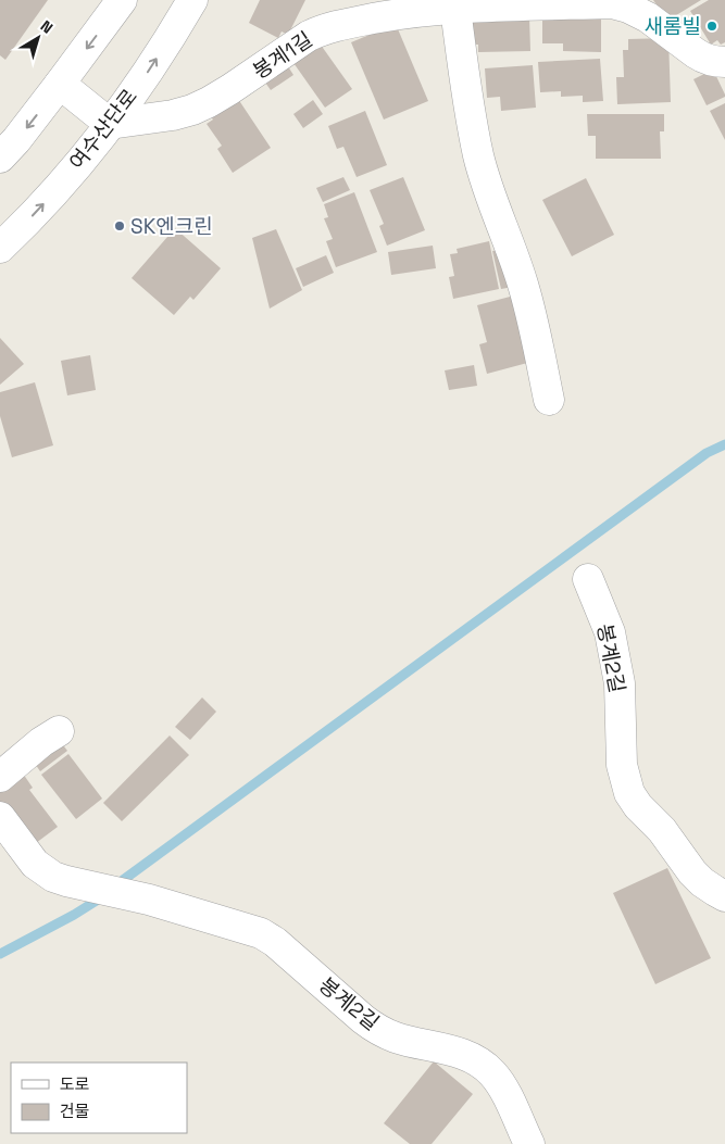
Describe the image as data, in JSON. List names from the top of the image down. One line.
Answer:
{"streets":{"street":["봉계1길","여수산단로","봉계2길"]},"crossings":[["봉계1길","여수산단로"]],"places":["새롬빌","SK엔크린"],"legend":["도로","건물"],"north":"top right"}
